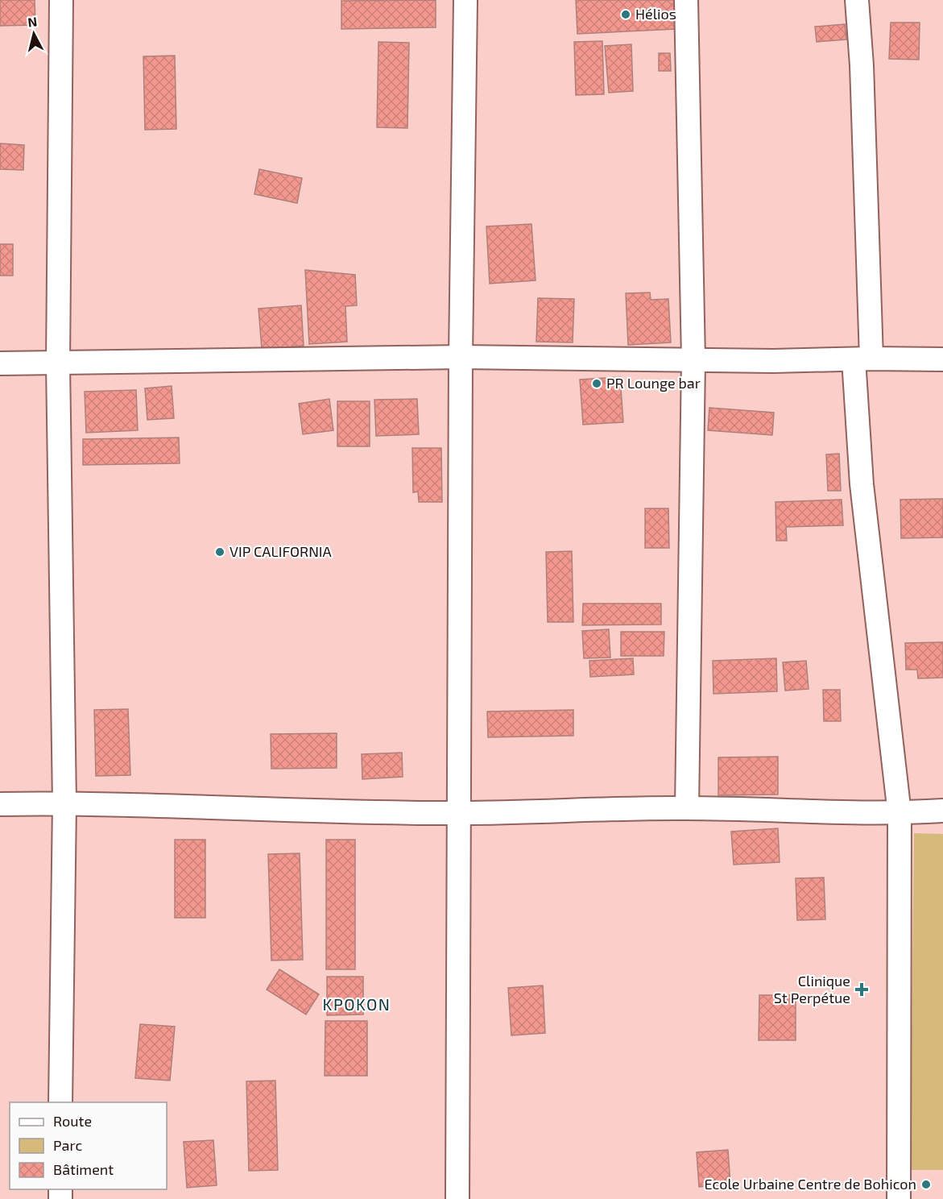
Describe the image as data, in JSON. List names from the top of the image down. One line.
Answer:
{"districts":["KPOKON"],"places":{"other":["Hélios","PR Lounge bar","VIP CALIFORNIA","Ecole Urbaine Centre de Bohicon"],"health":["Clinique St Perpétue"]},"legend":["Route","Parc","Bâtiment"],"north":"top"}
